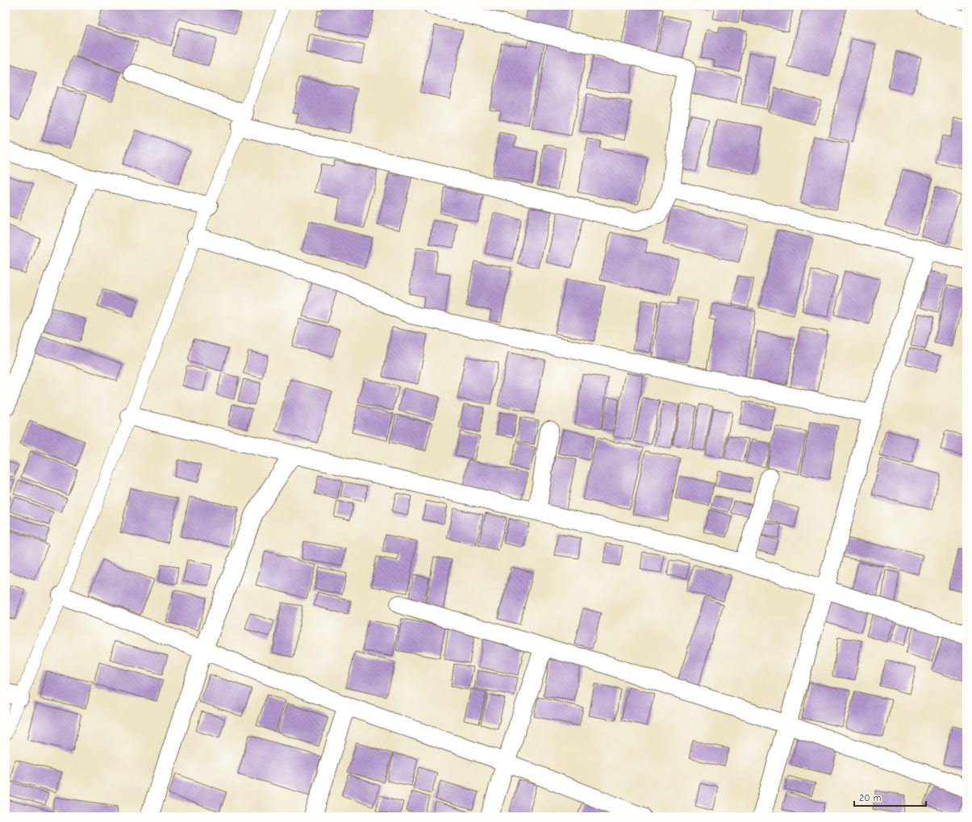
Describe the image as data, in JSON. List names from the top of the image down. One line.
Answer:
{"scale_bar":"20 m"}
